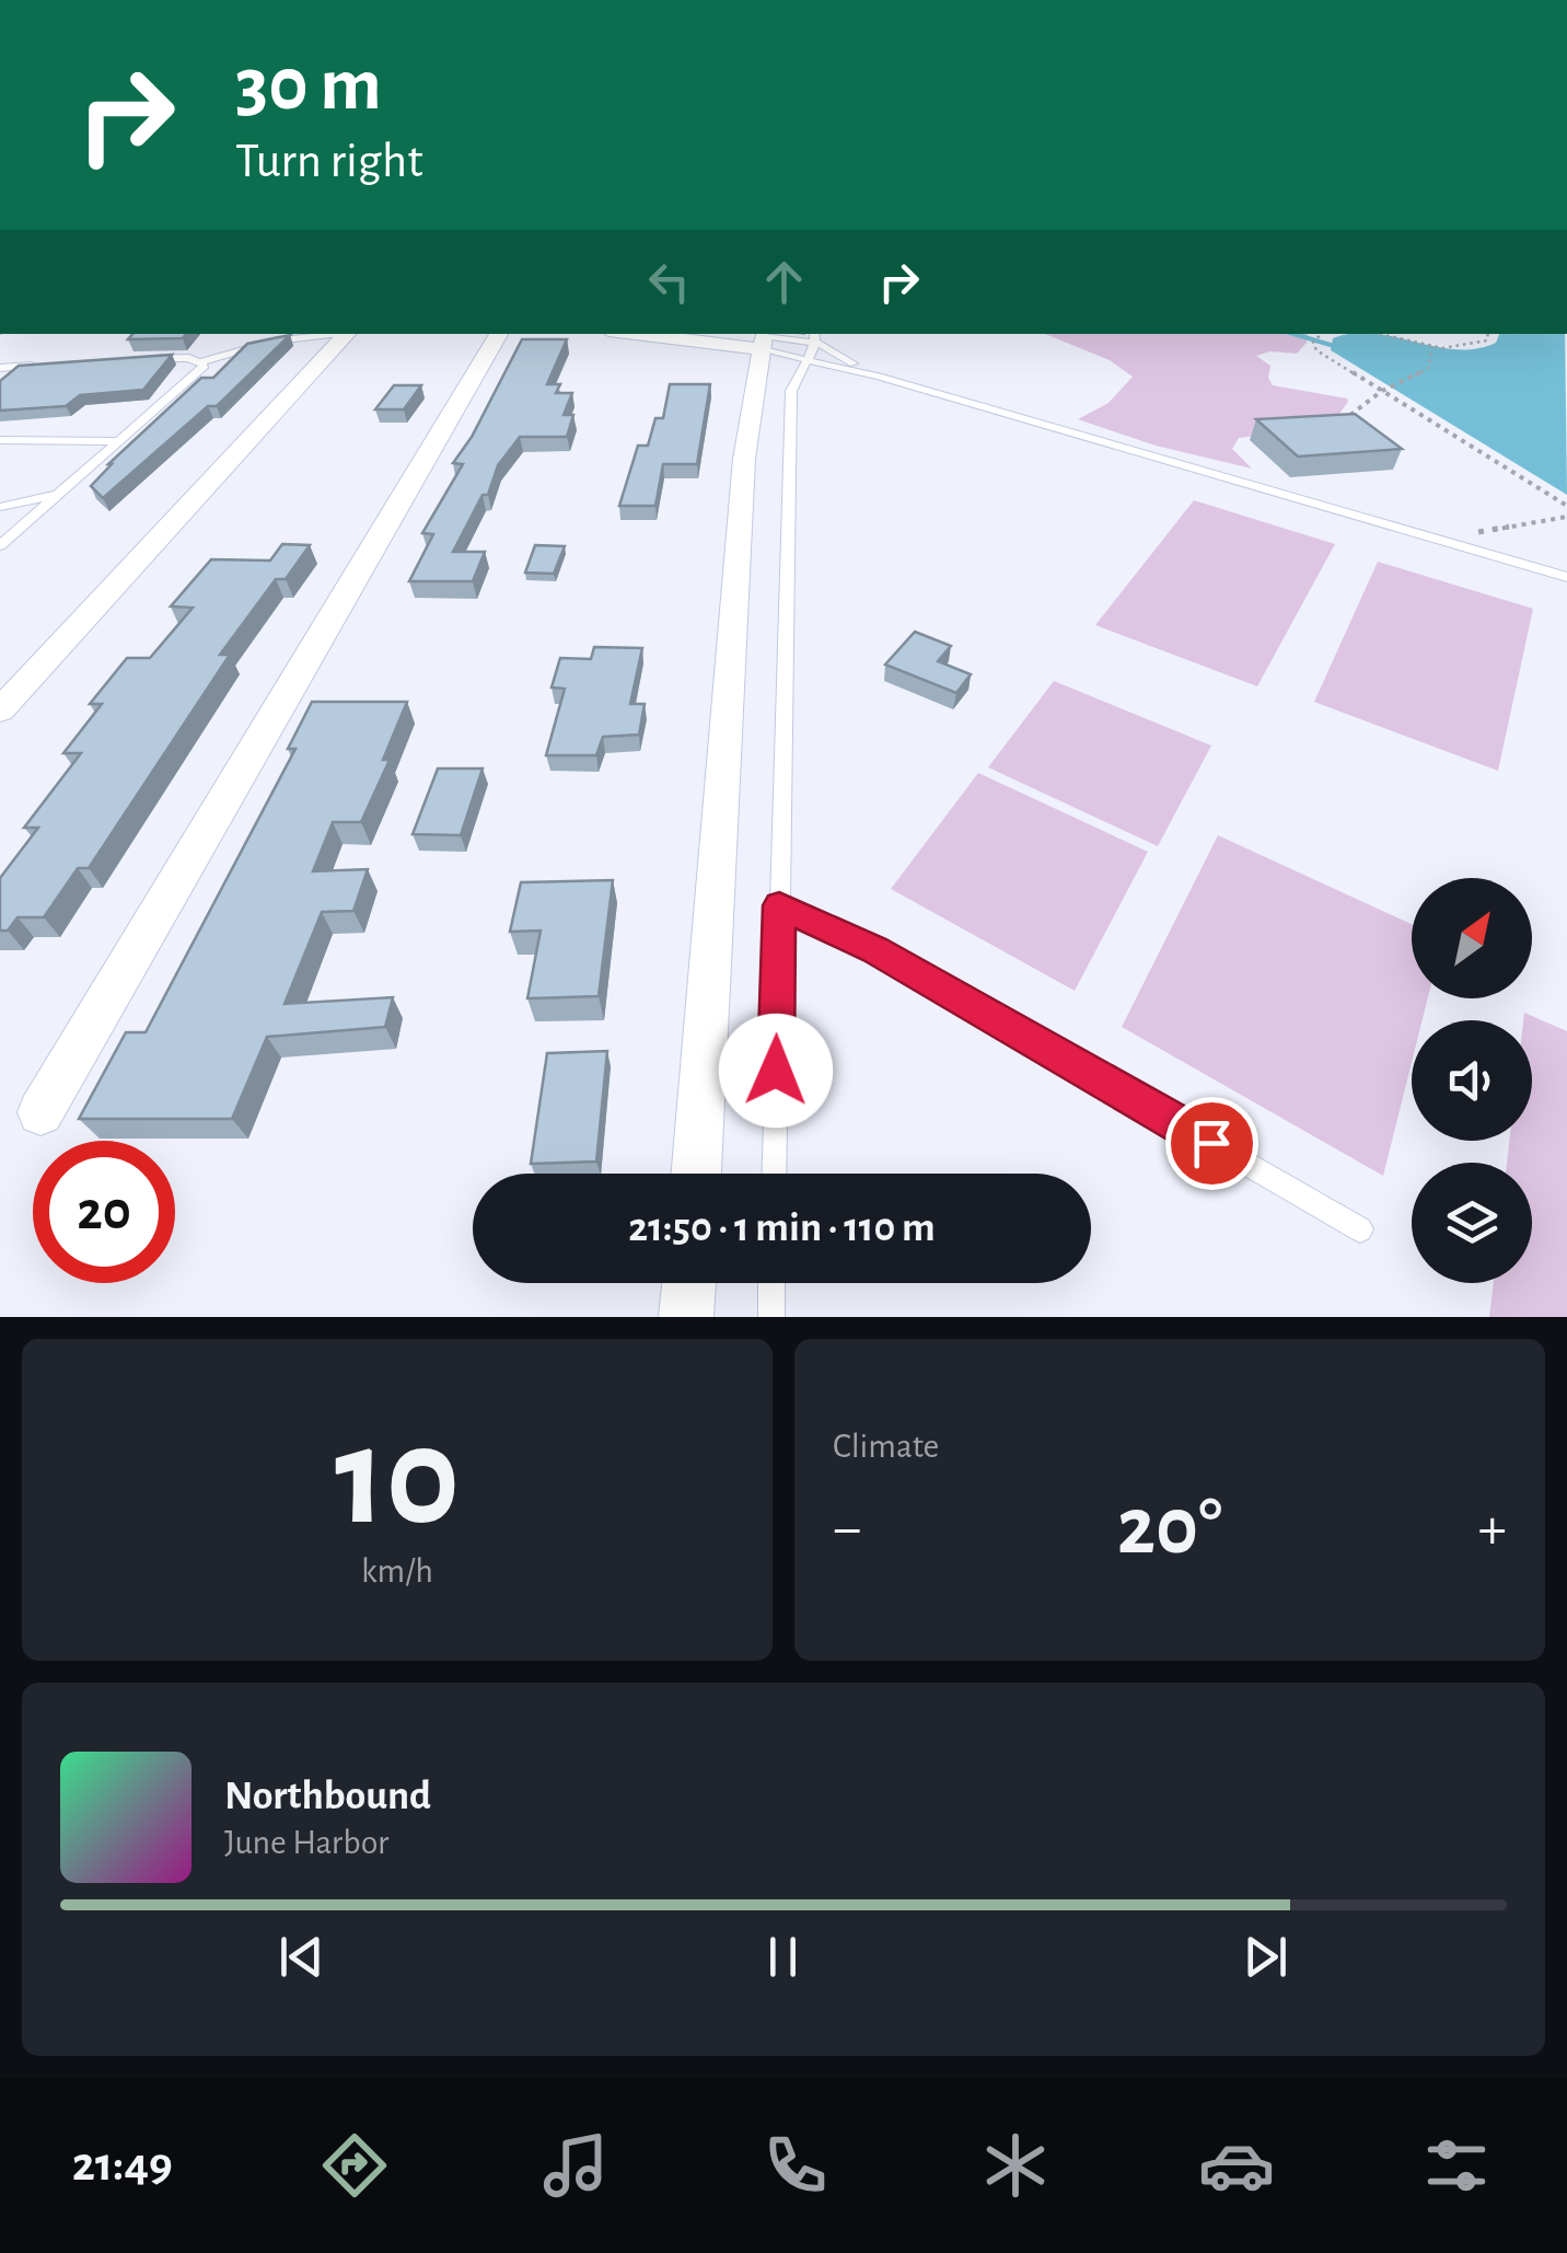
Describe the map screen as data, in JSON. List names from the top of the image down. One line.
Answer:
{"north":"top right","page":{"turn":["30 m","Turn right"],"limit":"20","trip":"21:50 · 1 min · 110 m","tile":[["10","km/h"],"Climate"],"heat":["−","20°","+"],"song":["Northbound","June Harbor"],"tabs":"21:49"}}
